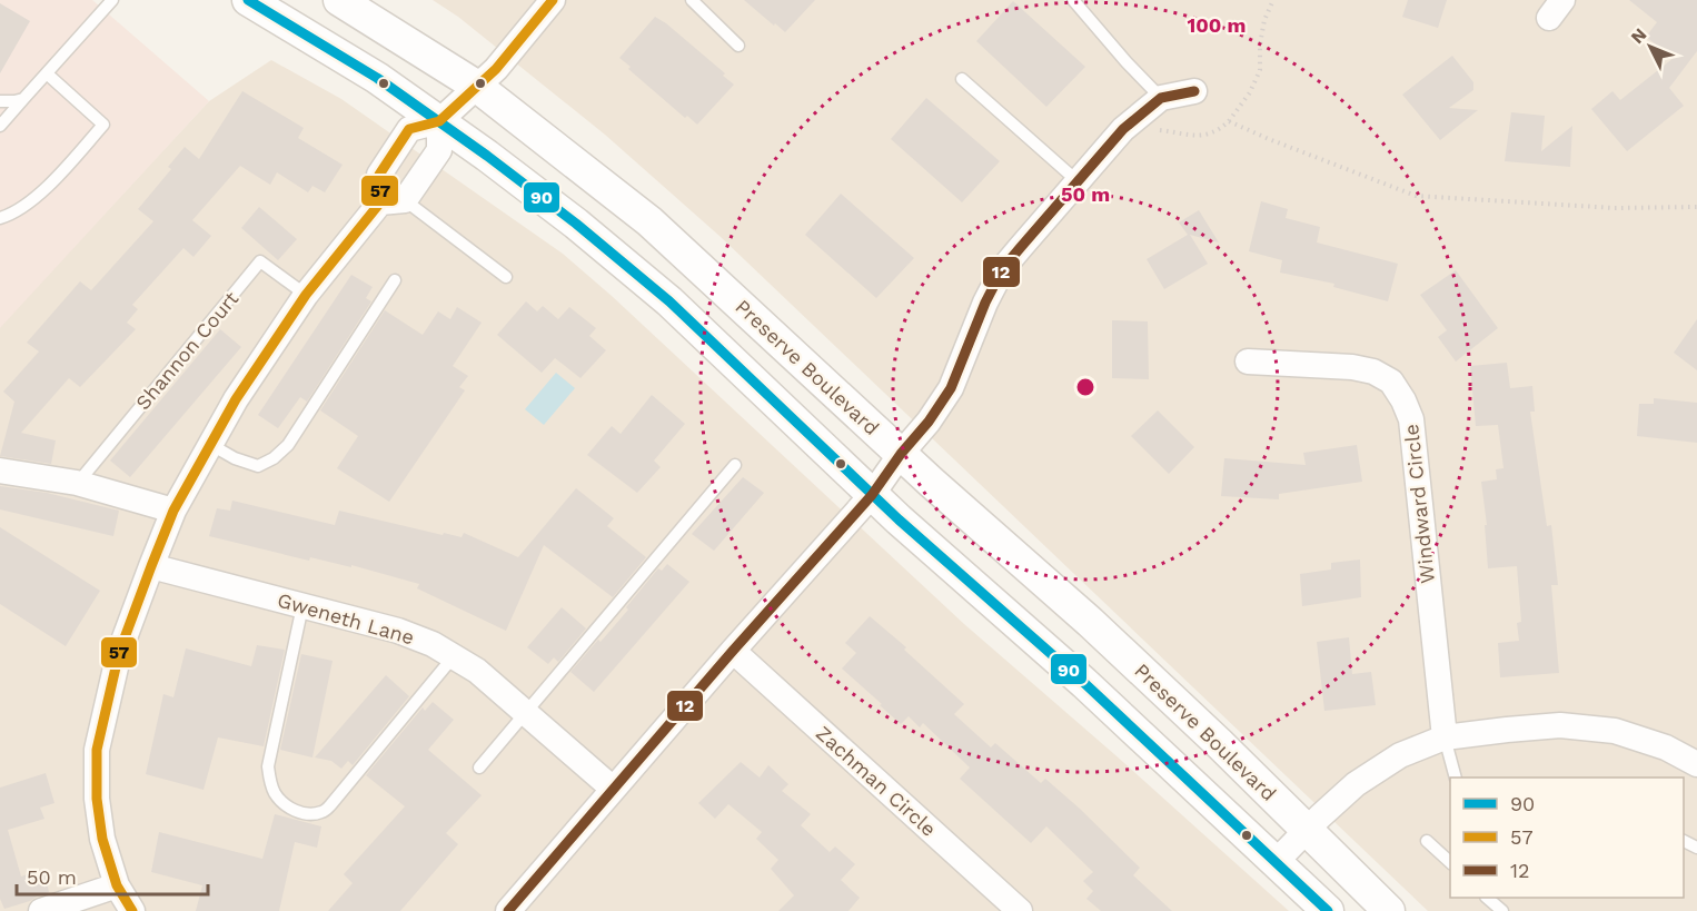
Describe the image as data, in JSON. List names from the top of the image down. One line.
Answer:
{"streets":{"street":["Preserve Boulevard","Windward Circle","Gweneth Lane","Zachman Circle"],"lane":["Shannon Court"]},"lines":["transit line 90","transit line 57","transit line 12"],"legend":["90","57","12"],"scale_bar":"50 m","north":"top left","rings":["100 m","50 m"]}
